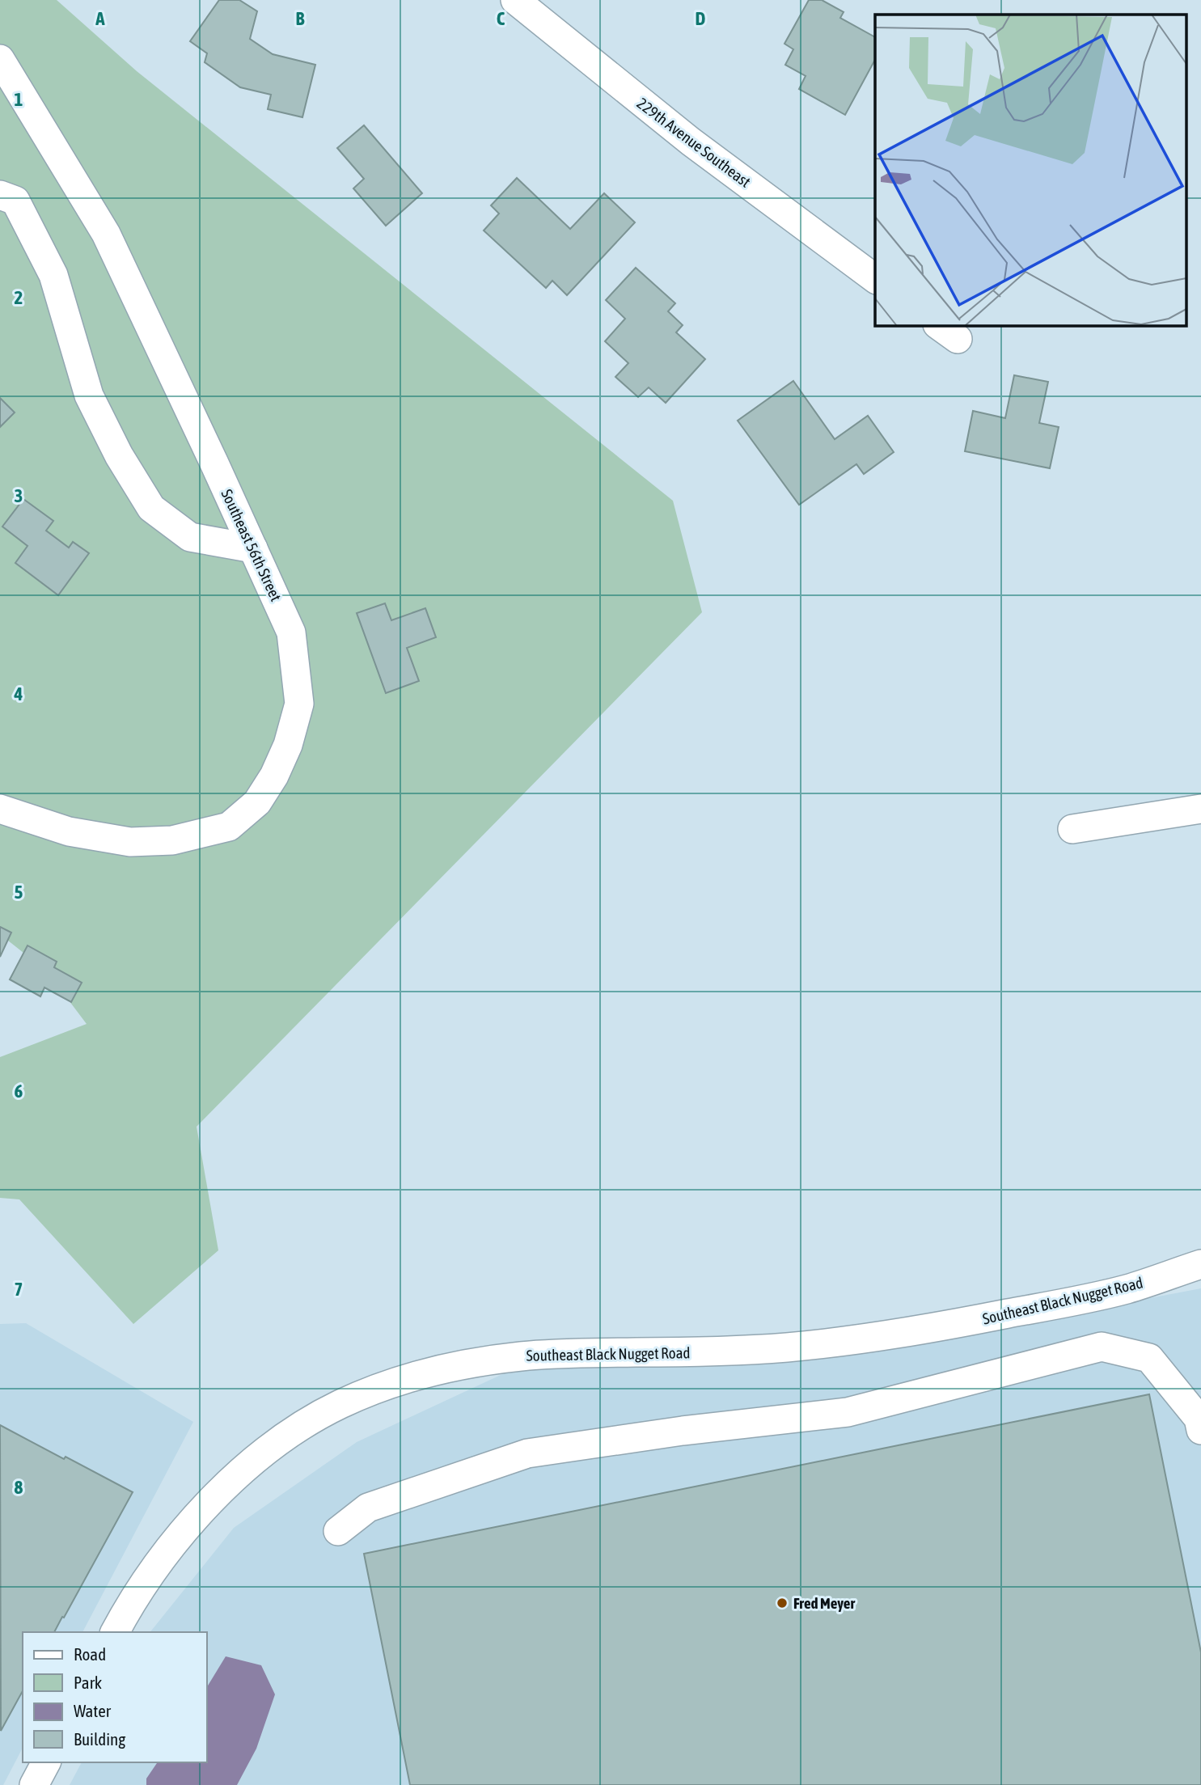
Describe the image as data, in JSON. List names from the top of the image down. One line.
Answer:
{"streets":{"street":["229th Avenue Southeast","Southeast 56th Street","Southeast Black Nugget Road"]},"places":["Fred Meyer"],"legend":["Road","Park","Water","Building"],"grid":{"columns":["A","B","C","D"],"rows":["1","2","3","4","5","6","7","8"]}}
